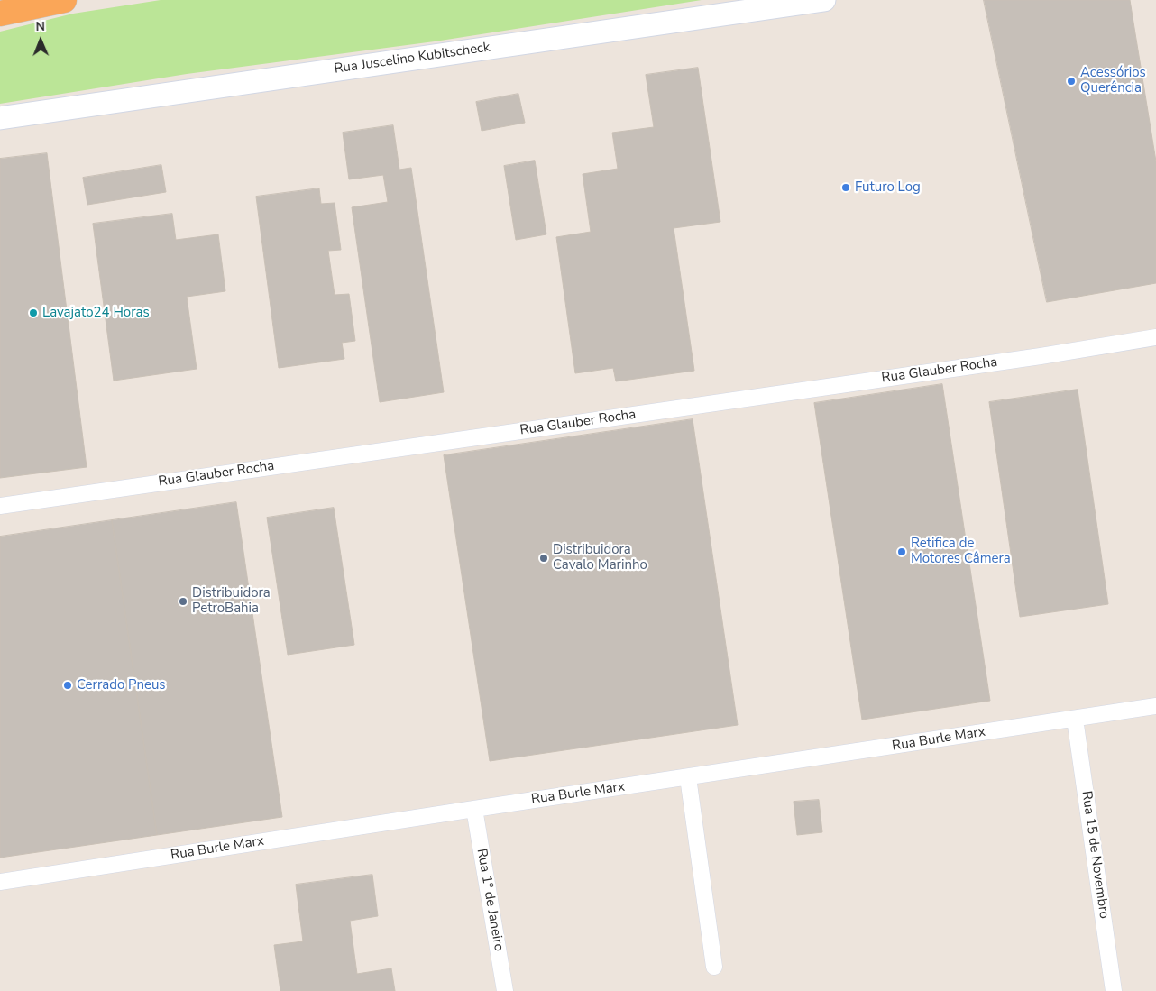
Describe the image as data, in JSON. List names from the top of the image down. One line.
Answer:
{"streets":{"main road":["Rua Juscelino Kubitscheck"],"street":["Rua Glauber Rocha","Rua Burle Marx","Rua 15 de Novembro","Rua 1º de Janeiro"]},"crossings":[["Rua Burle Marx","Rua 15 de Novembro"],["Rua Burle Marx","Rua 1º de Janeiro"]],"places":["Acessórios Querência","Futuro Log","Lavajato24 Horas","Retifica de Motores Câmera","Distribuidora Cavalo Marinho","Distribuidora PetroBahia","Cerrado Pneus"],"north":"top"}
